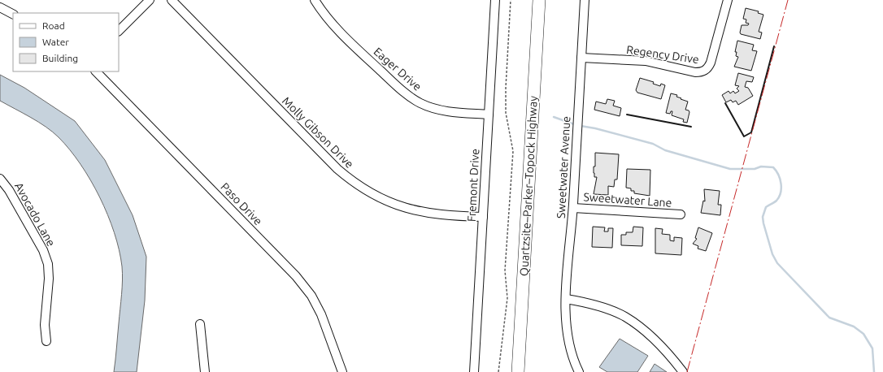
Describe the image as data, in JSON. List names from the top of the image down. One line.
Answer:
{"streets":{"highway":["Quartzsite–Parker–Topock Highway"],"street":["Regency Drive","Eager Drive","Molly Gibson Drive","Sweetwater Avenue","Fremont Drive","Sweetwater Lane","Paso Drive","Avocado Lane"]},"crossings":[["Regency Drive","Sweetwater Avenue"],["Eager Drive","Fremont Drive"],["Molly Gibson Drive","Fremont Drive"],["Sweetwater Avenue","Sweetwater Lane"]],"legend":["Road","Water","Building"]}
